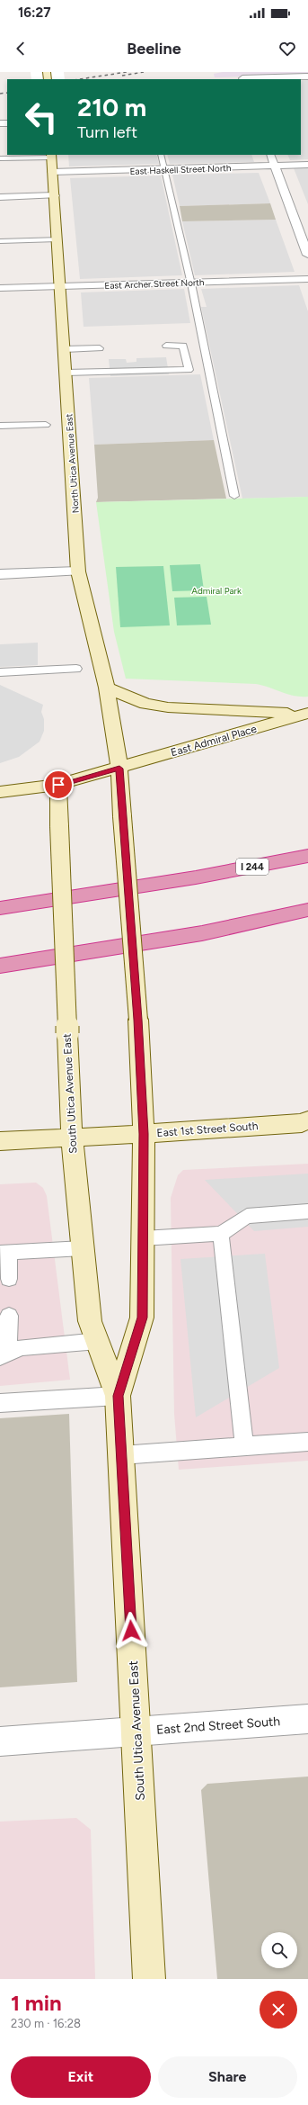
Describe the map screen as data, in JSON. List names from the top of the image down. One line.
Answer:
{"streets":{"highway":["I 244"],"main road":["North Utica Avenue East","East Admiral Place","South Utica Avenue East","East 1st Street South"],"street":["East Haskell Street North","East Archer Street North","East 2nd Street South"]},"crossings":[["East Haskell Street North","North Utica Avenue East"],["East Archer Street North","North Utica Avenue East"],["North Utica Avenue East","East Admiral Place"],["North Utica Avenue East","South Utica Avenue East"],["East Admiral Place","South Utica Avenue East"],["South Utica Avenue East","East 1st Street South"],["South Utica Avenue East","East 2nd Street South"]],"parks":["Admiral Park"],"page":{"status":"16:27","header":"Beeline","turn":["210 m","Turn left"],"heading":["1 min","230 m · 16:28"],"buttons":["Exit","Share"]}}
